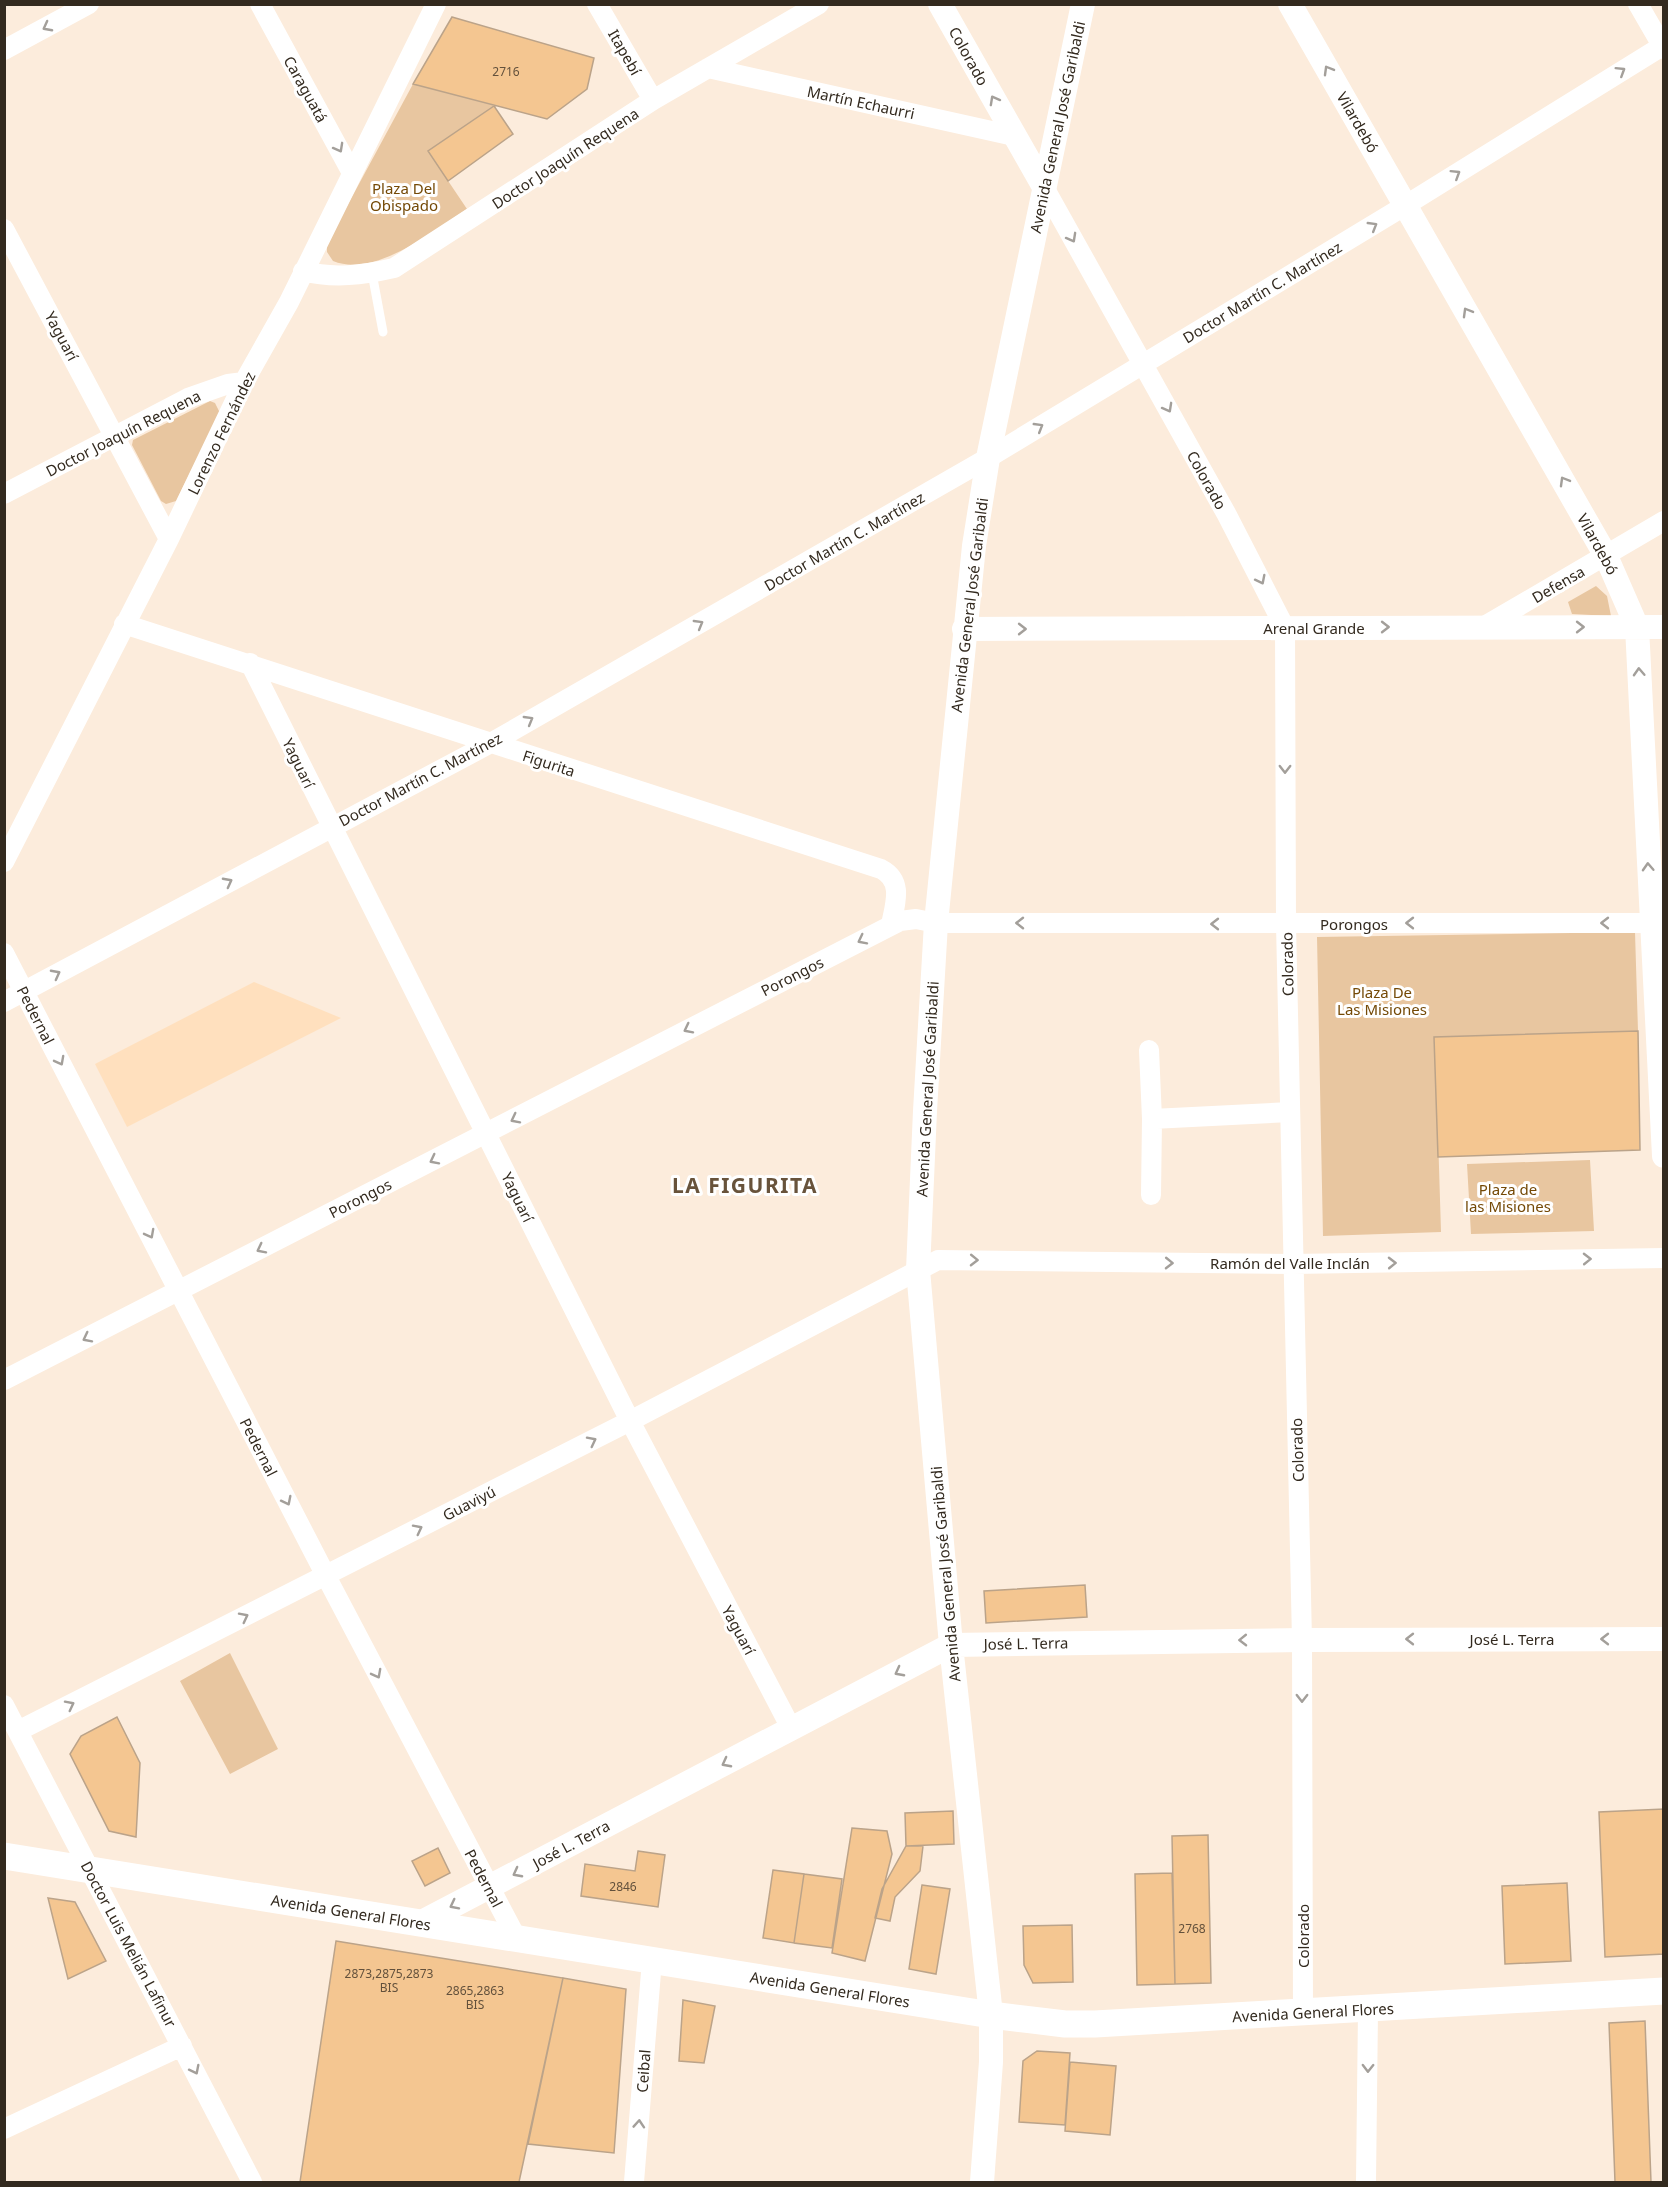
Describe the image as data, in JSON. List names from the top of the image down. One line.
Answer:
{"streets":{"main road":["Avenida General Flores"],"street":["Itapebí","Colorado","Caraguatá","Martín Echaurri","Vilardebó","Avenida General José Garibaldi","Doctor Joaquín Requena","Doctor Martín C. Martínez","Yaguarí","Lorenzo Fernández","Defensa","Arenal Grande","Figurita","Porongos","Pedernal","Ramón del Valle Inclán","Guaviyú","José L. Terra","Doctor Luis Melián Lafinur","Ceibal"]},"crossings":[["Itapebí","Doctor Joaquín Requena"],["Colorado","Martín Echaurri"],["Colorado","Avenida General José Garibaldi"],["Colorado","Doctor Martín C. Martínez"],["Colorado","Arenal Grande"],["Colorado","Porongos"],["Colorado","Ramón del Valle Inclán"],["Colorado","José L. Terra"],["Colorado","Avenida General Flores"],["Caraguatá","Lorenzo Fernández"],["Martín Echaurri","Doctor Joaquín Requena"],["Vilardebó","Doctor Martín C. Martínez"],["Vilardebó","Defensa"],["Vilardebó","Arenal Grande"],["Vilardebó","Porongos"],["Avenida General José Garibaldi","Doctor Martín C. Martínez"],["Avenida General José Garibaldi","Arenal Grande"],["Avenida General José Garibaldi","Porongos"],["Avenida General José Garibaldi","Ramón del Valle Inclán"],["Avenida General José Garibaldi","Guaviyú"],["Avenida General José Garibaldi","José L. Terra"],["Avenida General José Garibaldi","Avenida General Flores"],["Doctor Joaquín Requena","Yaguarí"],["Doctor Joaquín Requena","Lorenzo Fernández"],["Doctor Martín C. Martínez","Yaguarí"],["Doctor Martín C. Martínez","Figurita"],["Doctor Martín C. Martínez","Pedernal"],["Yaguarí","Lorenzo Fernández"],["Yaguarí","Figurita"],["Yaguarí","Porongos"],["Yaguarí","Guaviyú"],["Yaguarí","José L. Terra"],["Lorenzo Fernández","Figurita"],["Defensa","Arenal Grande"],["Figurita","Porongos"],["Porongos","Pedernal"],["Pedernal","Guaviyú"],["Pedernal","José L. Terra"],["Pedernal","Avenida General Flores"],["Ramón del Valle Inclán","Guaviyú"],["Guaviyú","Doctor Luis Melián Lafinur"],["José L. Terra","Avenida General Flores"],["Avenida General Flores","Doctor Luis Melián Lafinur"],["Avenida General Flores","Ceibal"]],"one_way":["Caraguatá","Vilardebó","Doctor Martín C. Martínez","Arenal Grande","Porongos","Pedernal","Ramón del Valle Inclán","Guaviyú","José L. Terra","Ceibal"],"districts":["LA FIGURITA"],"parks":["Plaza Del Obispado","Plaza De Las Misiones","Plaza de las Misiones"],"house_numbers":["2716","2846","2768","2873,2875,2873 BIS","2865,2863 BIS"]}
